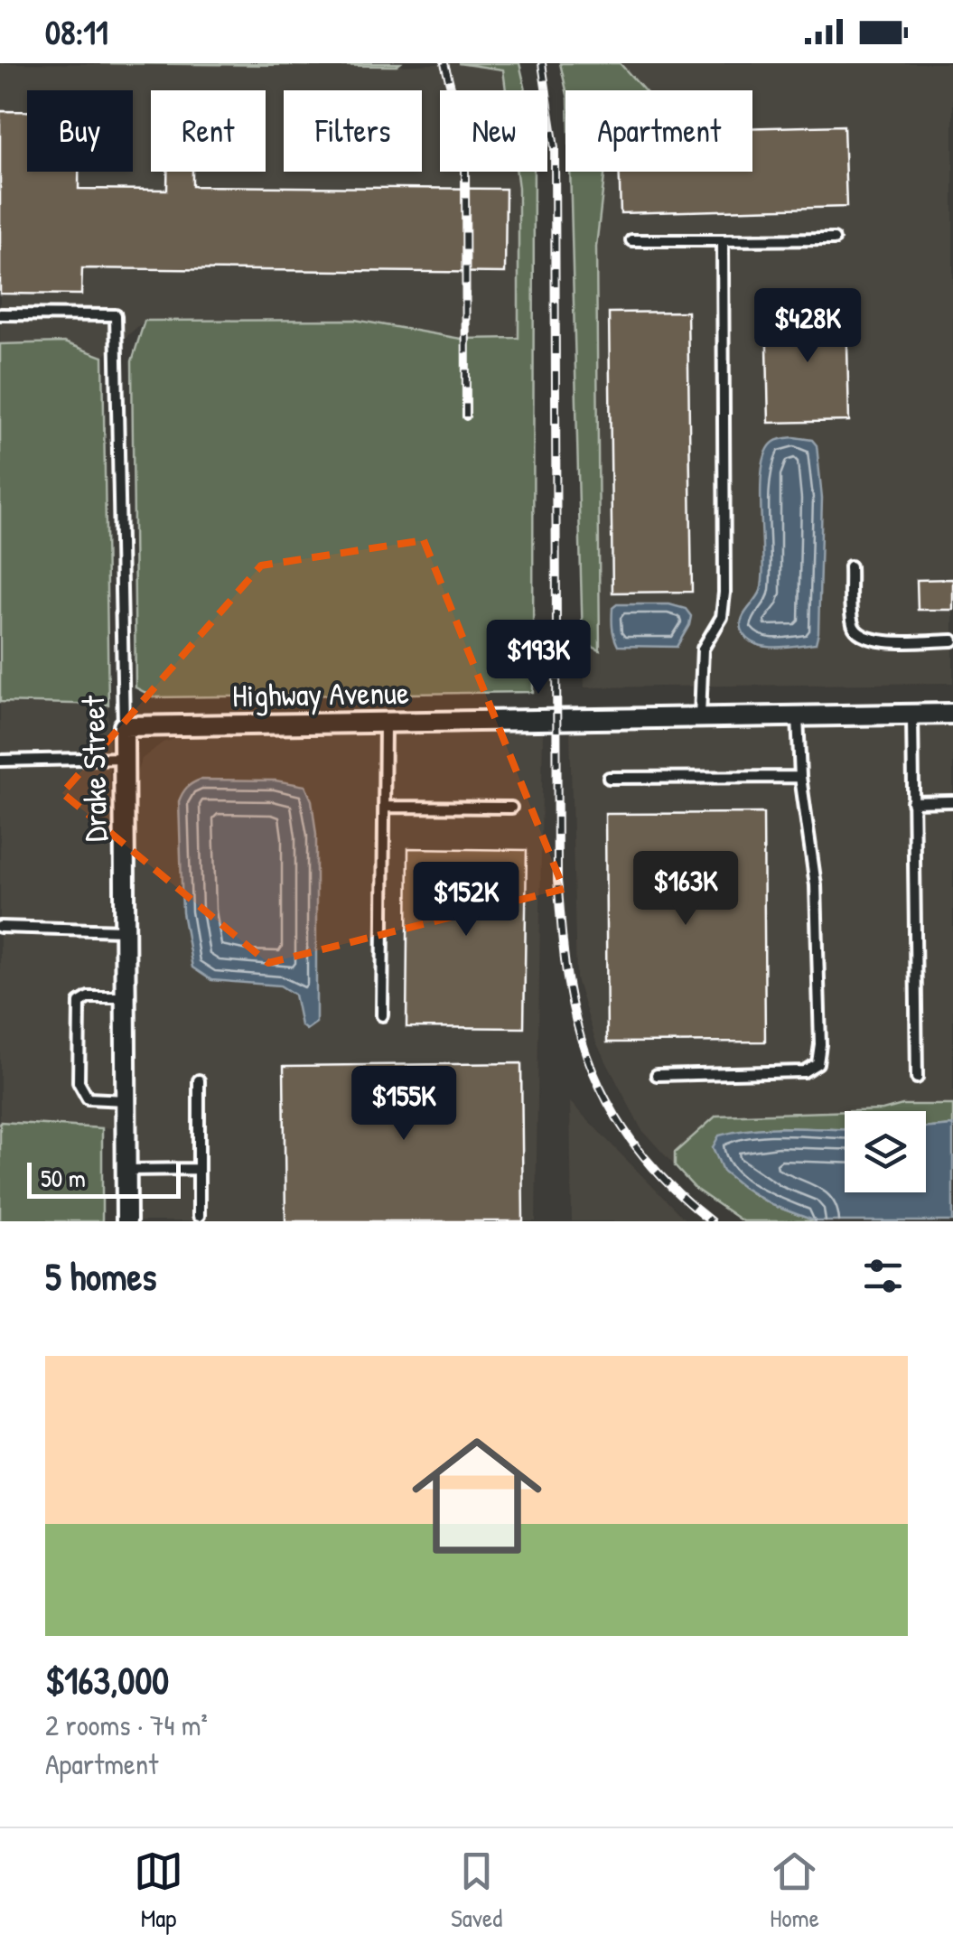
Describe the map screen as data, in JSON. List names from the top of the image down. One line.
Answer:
{"streets":{"street":["Highway Avenue","Drake Street"]},"crossings":[["Highway Avenue","Drake Street"]],"scale_bar":"50 m","page":{"status":"08:11","chip":["Buy","Rent","Filters","New","Apartment"],"price":["$428K","$193K","$163K","$152K","$155K"],"scale":"50 m","heading":"5 homes","list":[{"name":"$163,000","note":"2 rooms · 74 m² · Apartment"}],"tabs":["Map","Saved","Home"]}}
